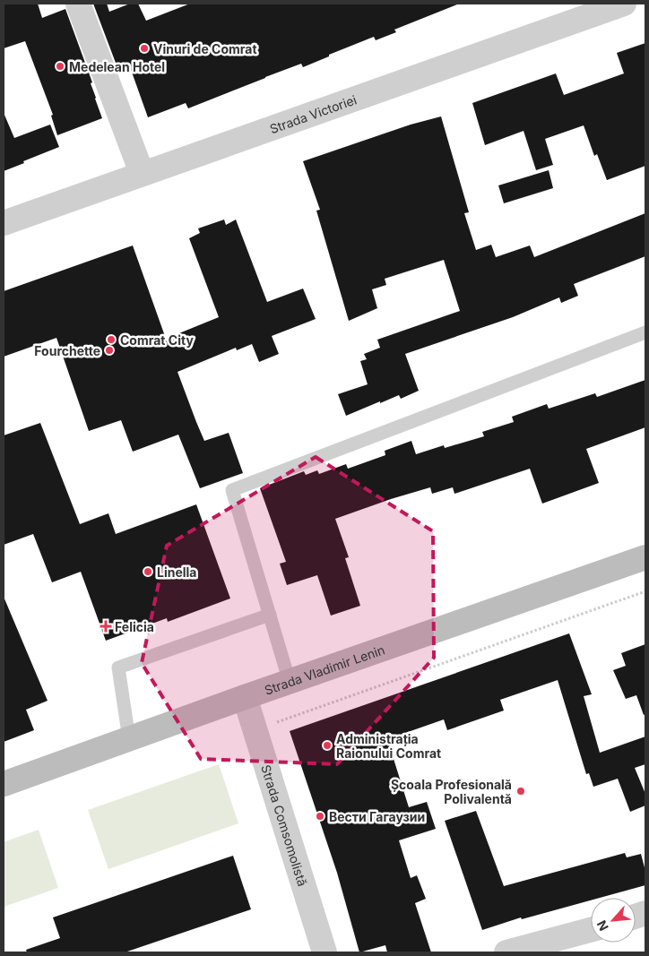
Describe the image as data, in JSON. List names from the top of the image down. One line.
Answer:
{"streets":{"main road":["Strada Vladimir Lenin"],"street":["Strada Victoriei","Strada Comsomolistă"]},"crossings":[["Strada Vladimir Lenin","Strada Comsomolistă"]],"places":{"other":["Vinuri de Comrat","Medelean Hotel","Comrat City","Fourchette","Linella","Administrația Raionului Comrat","Școala Profesională Polivalentă","Вести Гагаузии"],"health":["Felicia"]},"north":"bottom left"}
